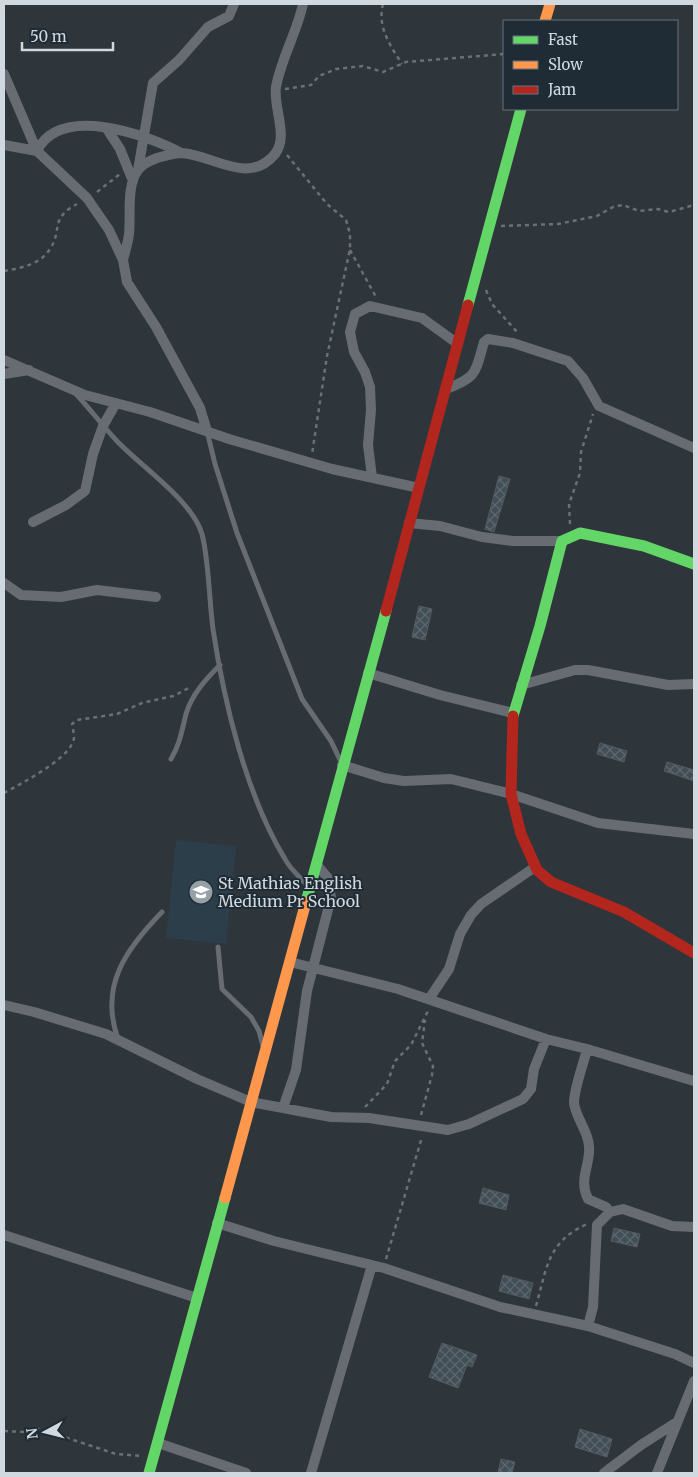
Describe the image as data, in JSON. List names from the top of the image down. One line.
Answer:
{"places":{"school or university":["St Mathias English Medium Pr School"]},"legend":["Fast","Slow","Jam"],"scale_bar":"50 m","north":"left"}
